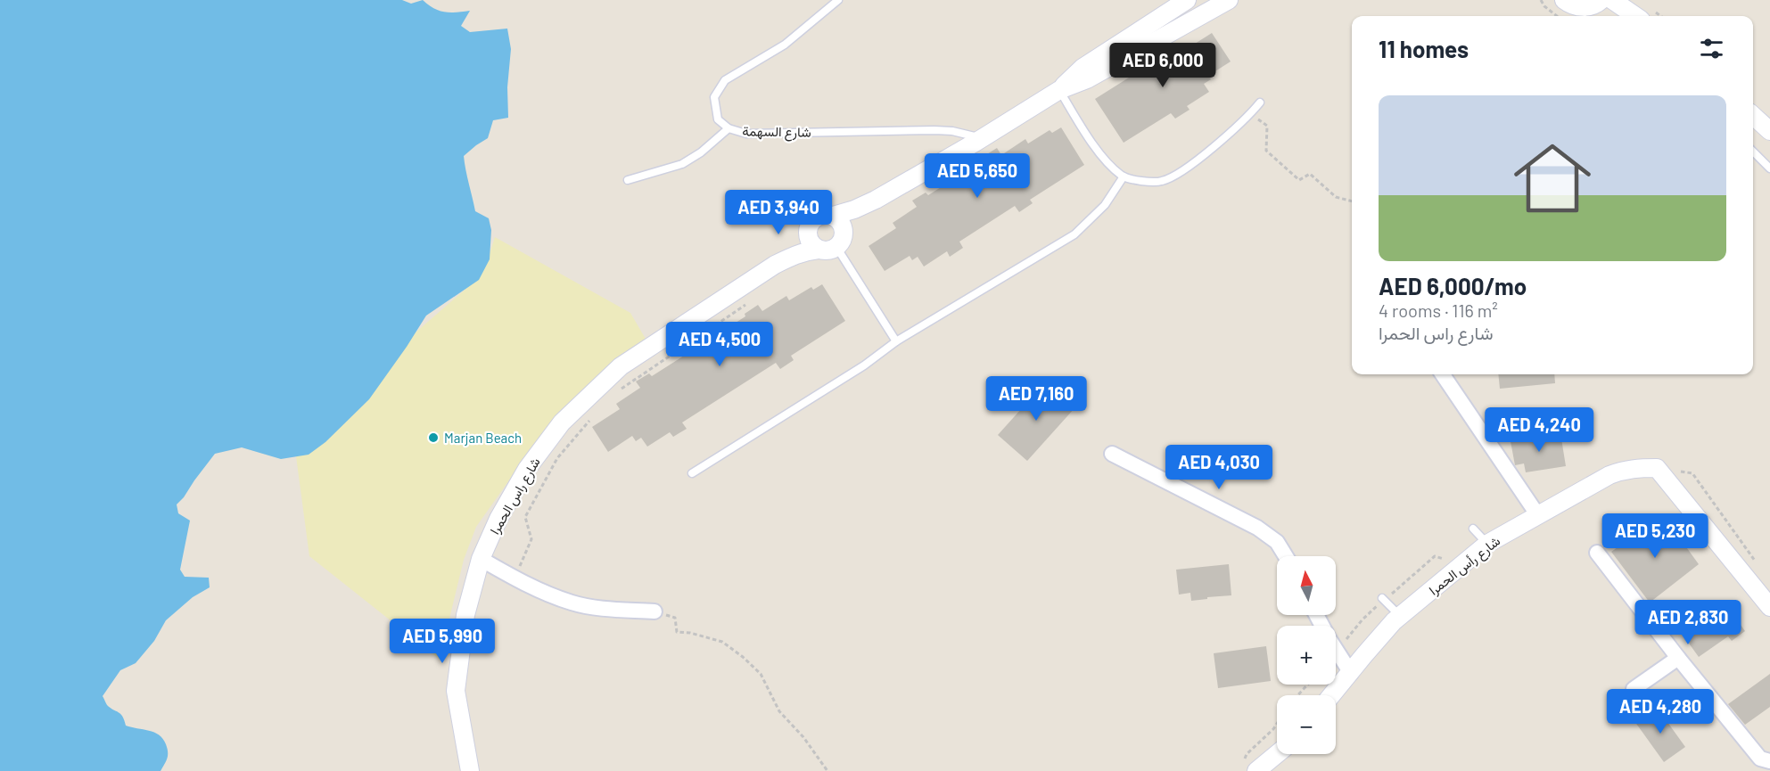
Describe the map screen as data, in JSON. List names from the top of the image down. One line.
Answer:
{"streets":{"street":["شارع راس الحمرا","شارع رأس الحمرا"],"lane":["شارع السهمة"]},"places":["Marjan Beach"],"north":"top","page":{"heading":"11 homes","price":["AED 6,000","AED 5,650","AED 3,940","AED 4,500","AED 7,160","AED 4,240","AED 4,030","AED 5,230","AED 2,830","AED 5,990","AED 4,280"],"list":[{"name":"AED 6,000/mo","note":"4 rooms · 116 m² · شارع راس الحمرا"}],"map_buttons":["+","−"]}}
